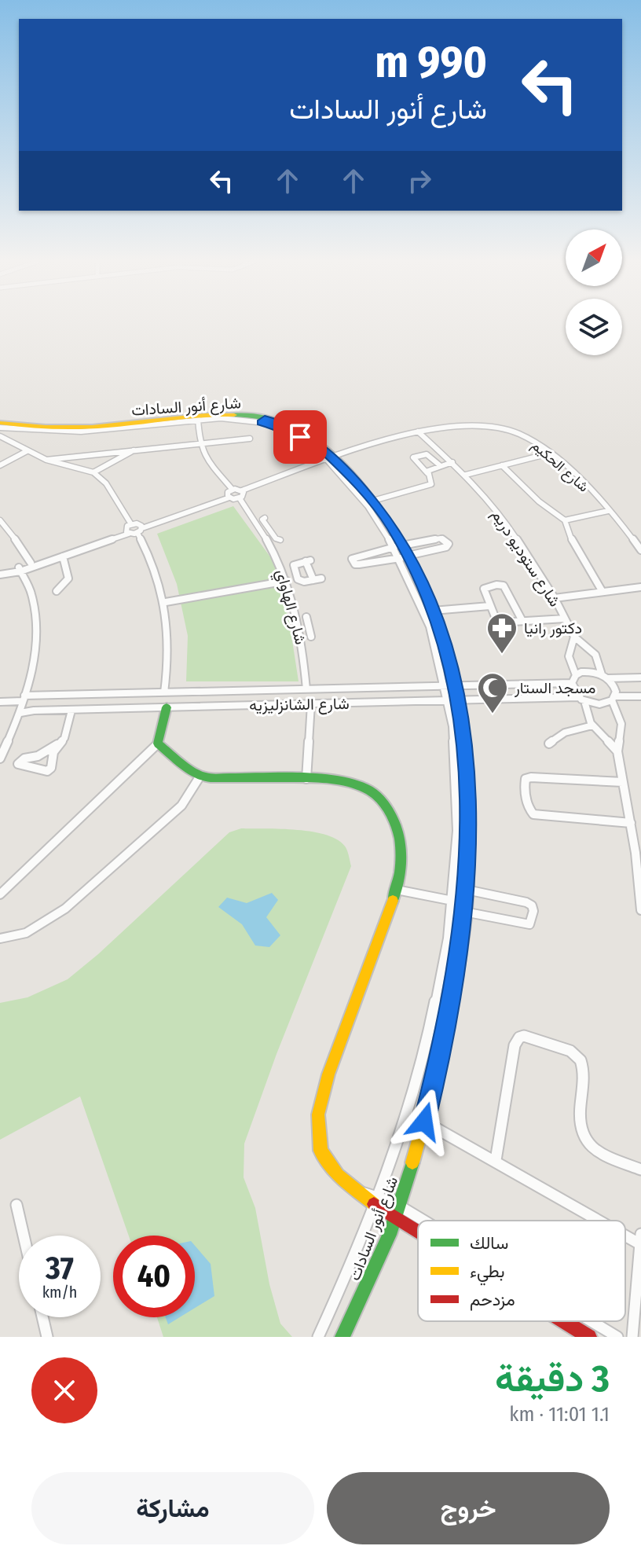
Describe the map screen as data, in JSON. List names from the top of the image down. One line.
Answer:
{"streets":{"street":["شارع أنور السادات","شارع الحكيم","شارع ستوديو دريم","شارع الهاواي","شارع الشانزليزيه"]},"crossings":[["شارع أنور السادات","شارع الحكيم"],["شارع أنور السادات","شارع الشانزليزيه"],["شارع الحكيم","شارع ستوديو دريم"],["شارع الحكيم","شارع الهاواي"],["شارع ستوديو دريم","شارع الشانزليزيه"],["شارع الهاواي","شارع الشانزليزيه"]],"places":{"pharmacy":["دكتور رانيا"],"mosque":["مسجد الستار"]},"legend":["سالك","بطيء","مزدحم"],"north":"top right","page":{"turn":["990 m","شارع أنور السادات"],"speed":"37 km/h","limit":"40","heading":["3 دقيقة","1.1 km · 11:01"],"buttons":["خروج","مشاركة"]}}
